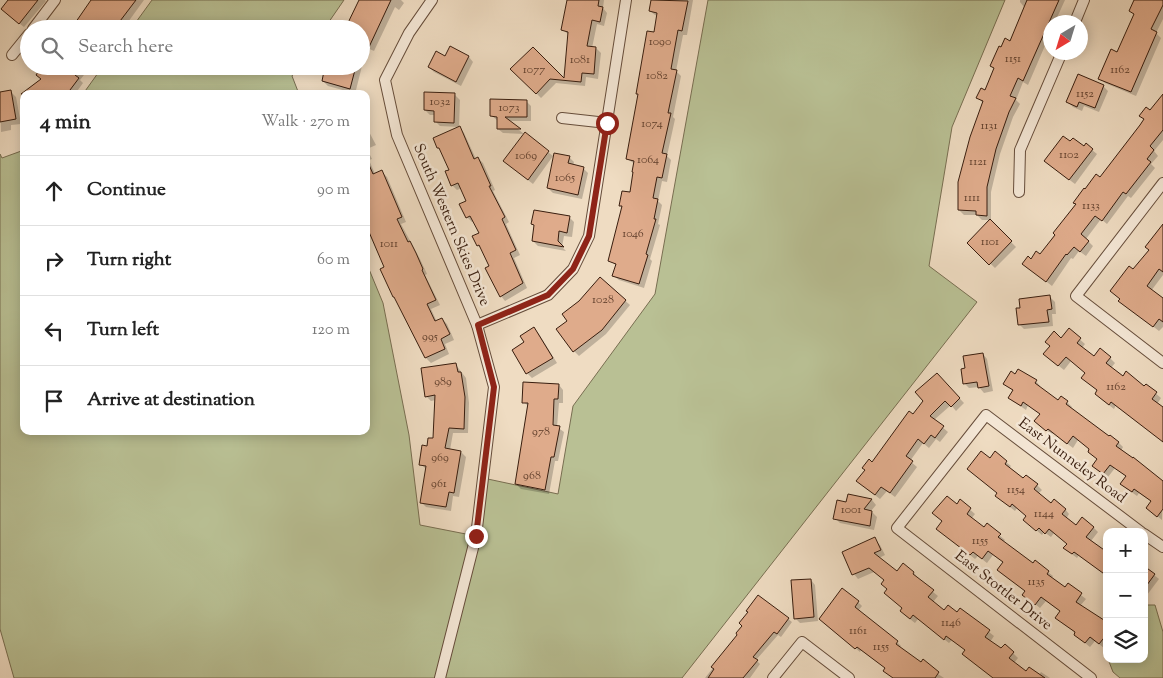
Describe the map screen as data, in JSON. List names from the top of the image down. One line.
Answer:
{"streets":{"street":["South Western Skies Drive","East Nunneley Road","East Stottler Drive"]},"crossings":[["East Nunneley Road","East Stottler Drive"]],"house_numbers":["1090","1151","1081","1077","1162","1082","1152","1032","1073","1074","1131","1102","1069","1064","1121","1065","1111","1133","1046","1101","1011","1028","995","989","1162","978","969","968","961","1154","1001","1144","1155","1135","1146","1161","1155"],"north":"bottom left","page":{"search":"Search here","heading":["4 min","Walk · 270 m"],"list":[["Continue","90 m"],["Turn right","60 m"],["Turn left","120 m"],"Arrive at destination"],"map_buttons":["+","−"]}}
